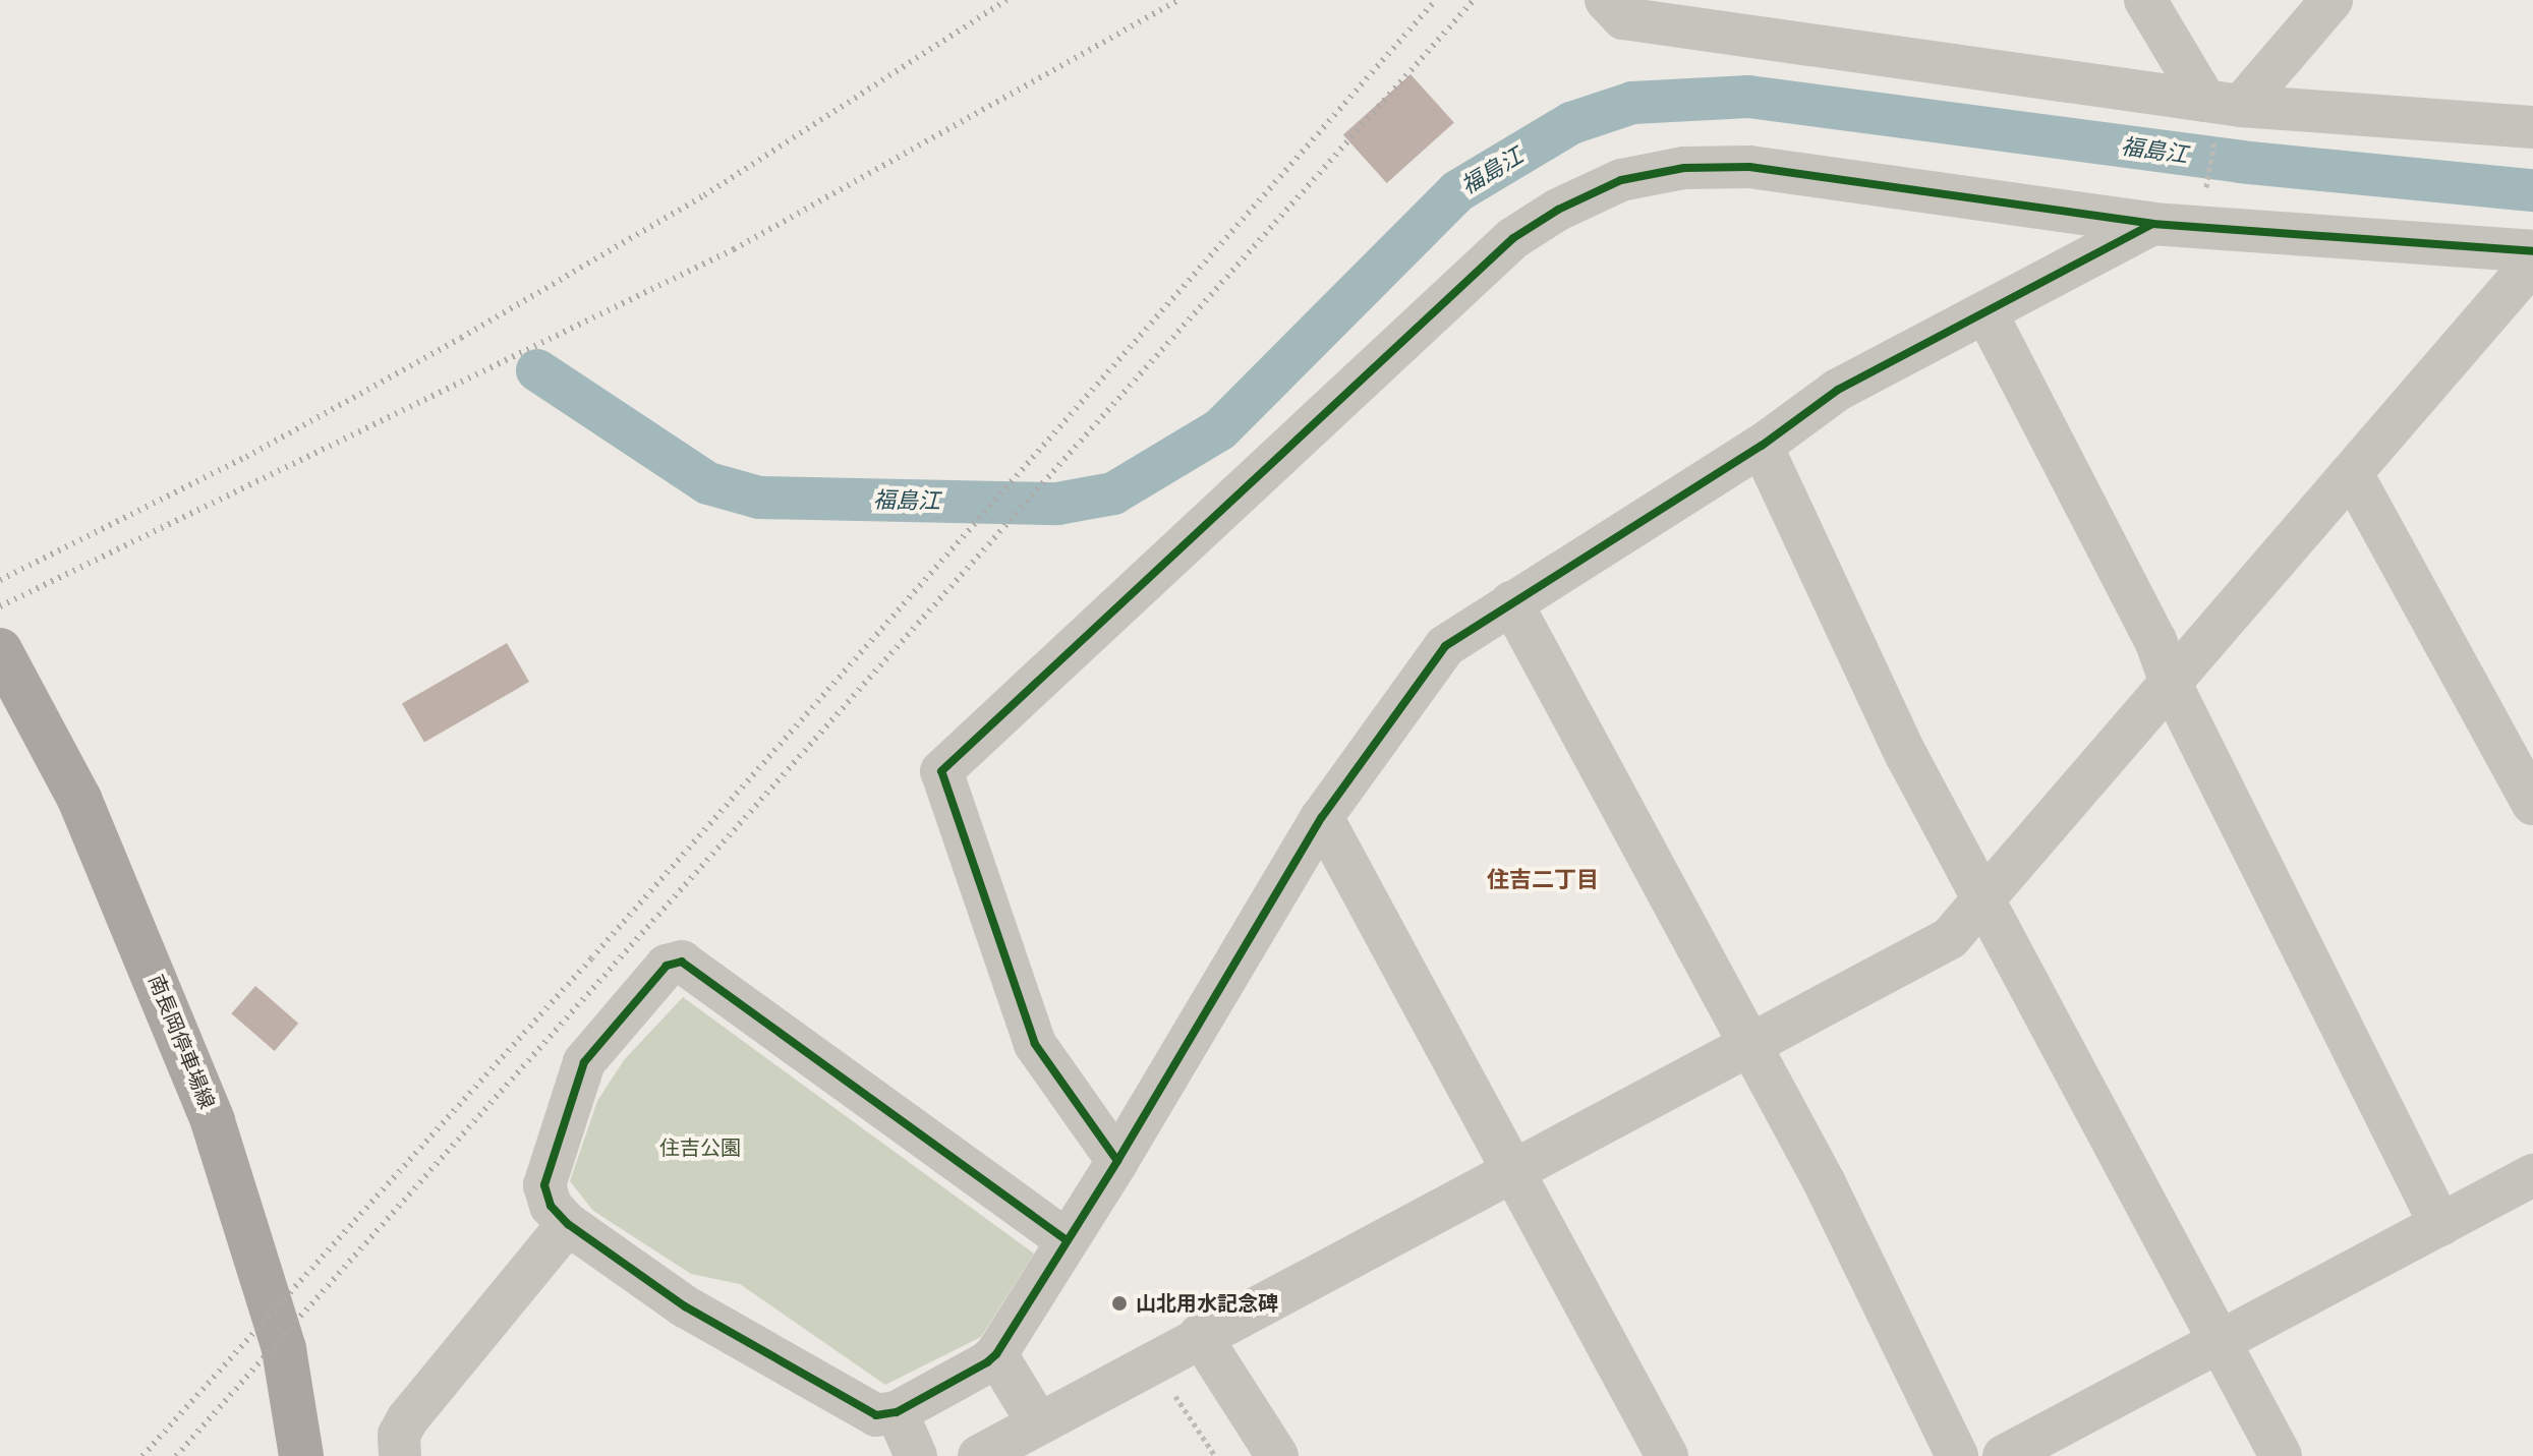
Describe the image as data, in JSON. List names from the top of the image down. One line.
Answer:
{"streets":{"main road":["南長岡停車場線"]},"districts":["住吉二丁目"],"water":["福島江"],"parks":["住吉公園"],"places":["山北用水記念碑"]}
